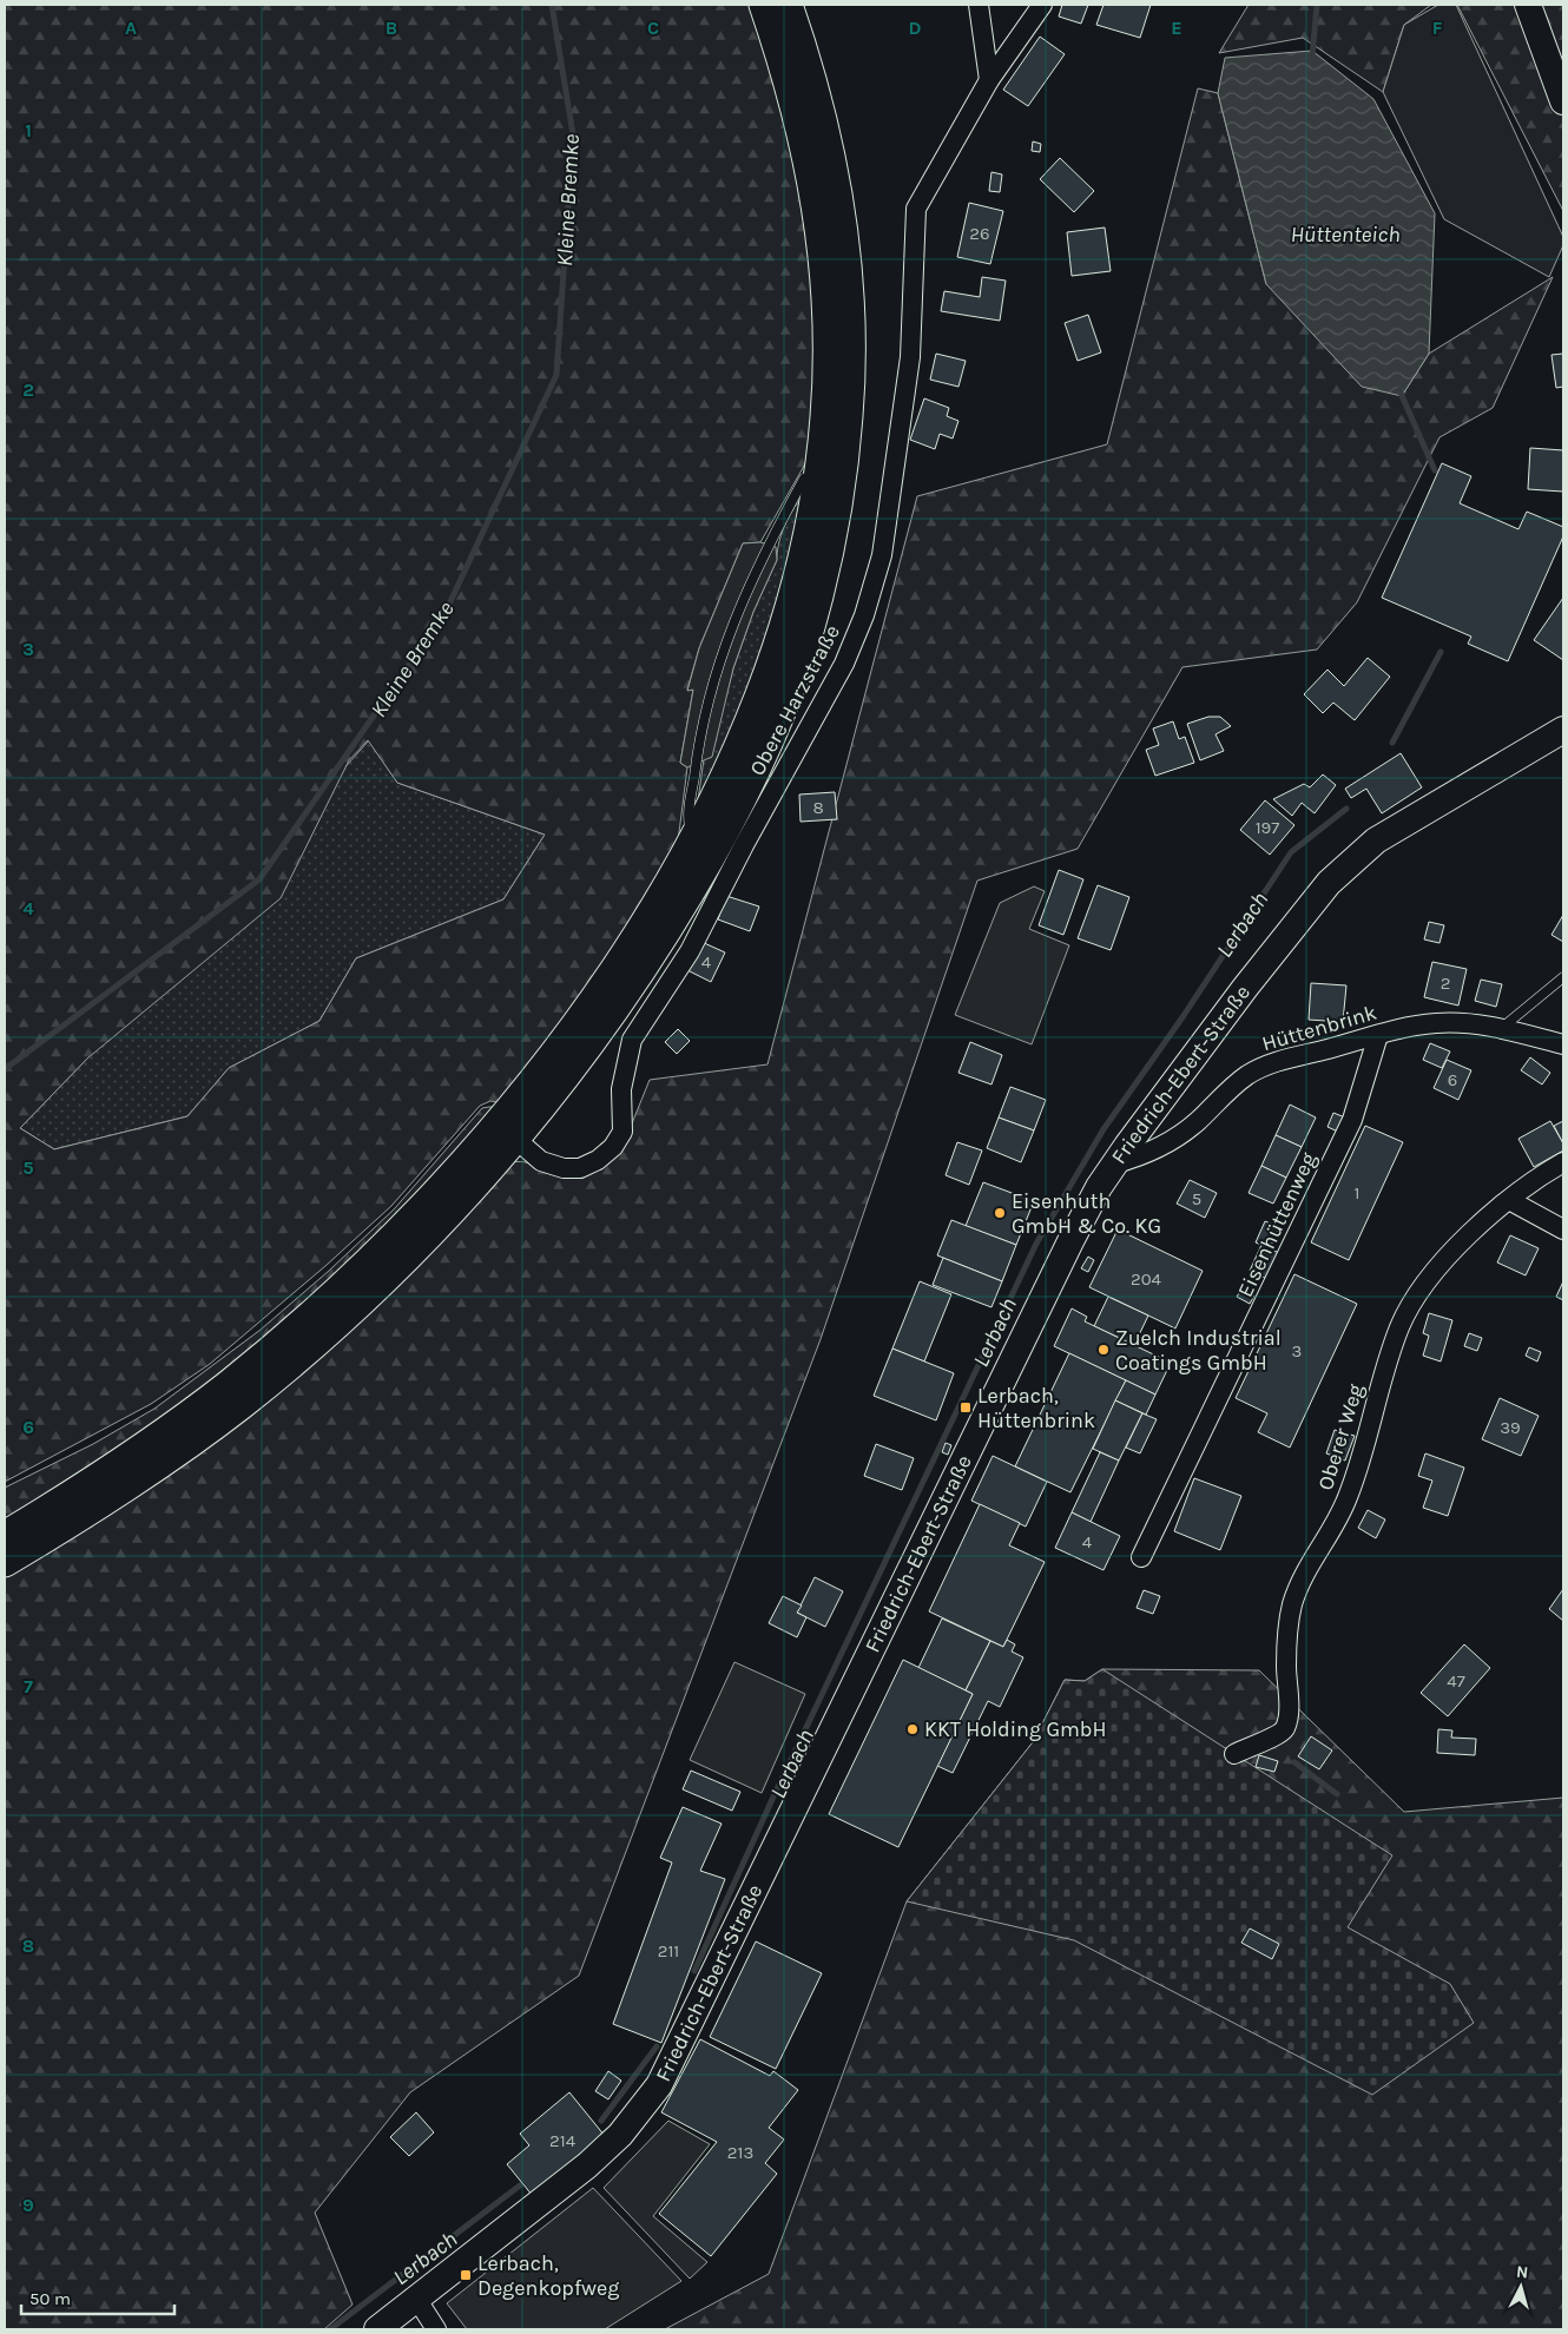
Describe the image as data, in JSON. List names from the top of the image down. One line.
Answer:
{"streets":{"street":["Obere Harzstraße","Hüttenbrink","Friedrich-Ebert-Straße","Eisenhüttenweg","Oberer Weg"]},"crossings":[["Hüttenbrink","Friedrich-Ebert-Straße"],["Hüttenbrink","Eisenhüttenweg"]],"water":["Kleine Bremke","Hüttenteich","Lerbach"],"places":{"other":["Eisenhuth GmbH & Co. KG","Zuelch Industrial Coatings GmbH","KKT Holding GmbH"],"transit":["Lerbach, Hüttenbrink","Lerbach, Degenkopfweg"]},"house_numbers":["26","8","197","4","2","6","1","5","204","3","39","4","47","211","214","213"],"scale_bar":"50 m","north":"top","grid":{"columns":["A","B","C","D","E","F"],"rows":["1","2","3","4","5","6","7","8","9"]}}
